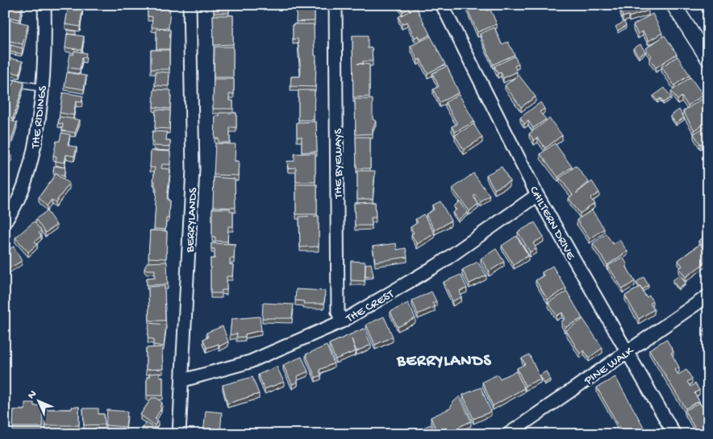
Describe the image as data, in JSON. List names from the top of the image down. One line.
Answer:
{"streets":{"street":["THE RIDINGS","THE BYEWAYS","BERRYLANDS","CHILTERN DRIVE","THE CREST","PINE WALK"]},"crossings":[["THE BYEWAYS","THE CREST"],["BERRYLANDS","THE CREST"],["CHILTERN DRIVE","THE CREST"],["CHILTERN DRIVE","PINE WALK"]],"districts":["BERRYLANDS"],"north":"top left"}
